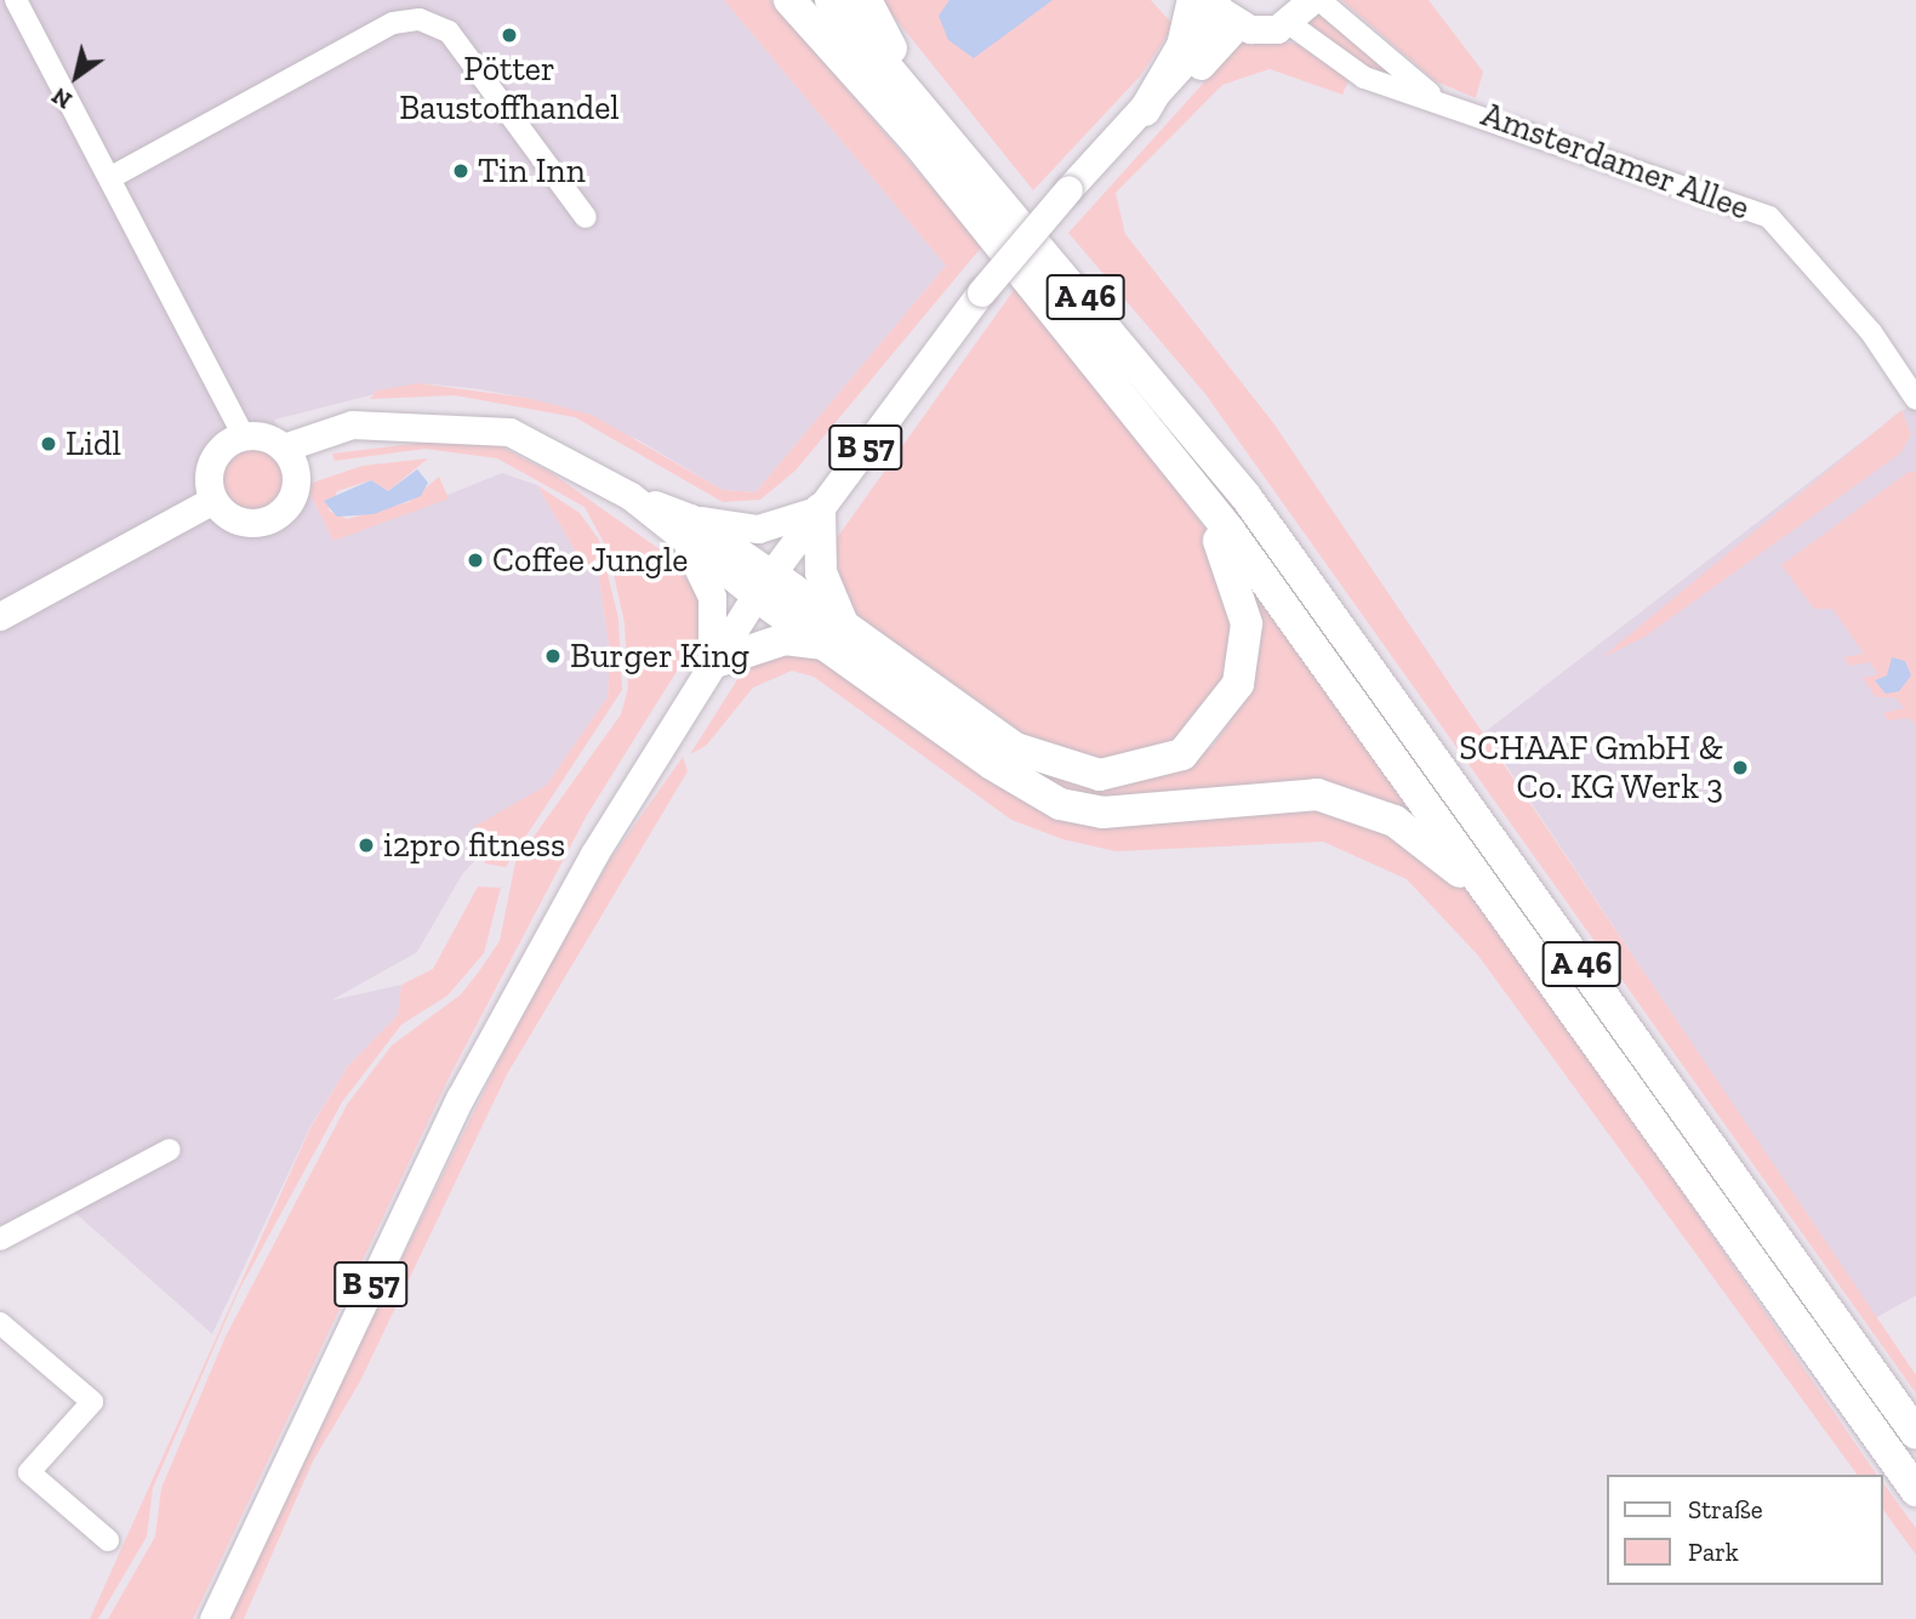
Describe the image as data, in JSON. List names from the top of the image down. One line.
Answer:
{"streets":{"highway":["A 46"],"main road":["B 57"],"street":["Amsterdamer Allee"]},"places":["Pötter Baustoffhandel","Tin Inn","Lidl","Coffee Jungle","Burger King","SCHAAF GmbH & Co. KG Werk 3","i2pro fitness"],"legend":["Straße","Park"],"north":"bottom left"}
